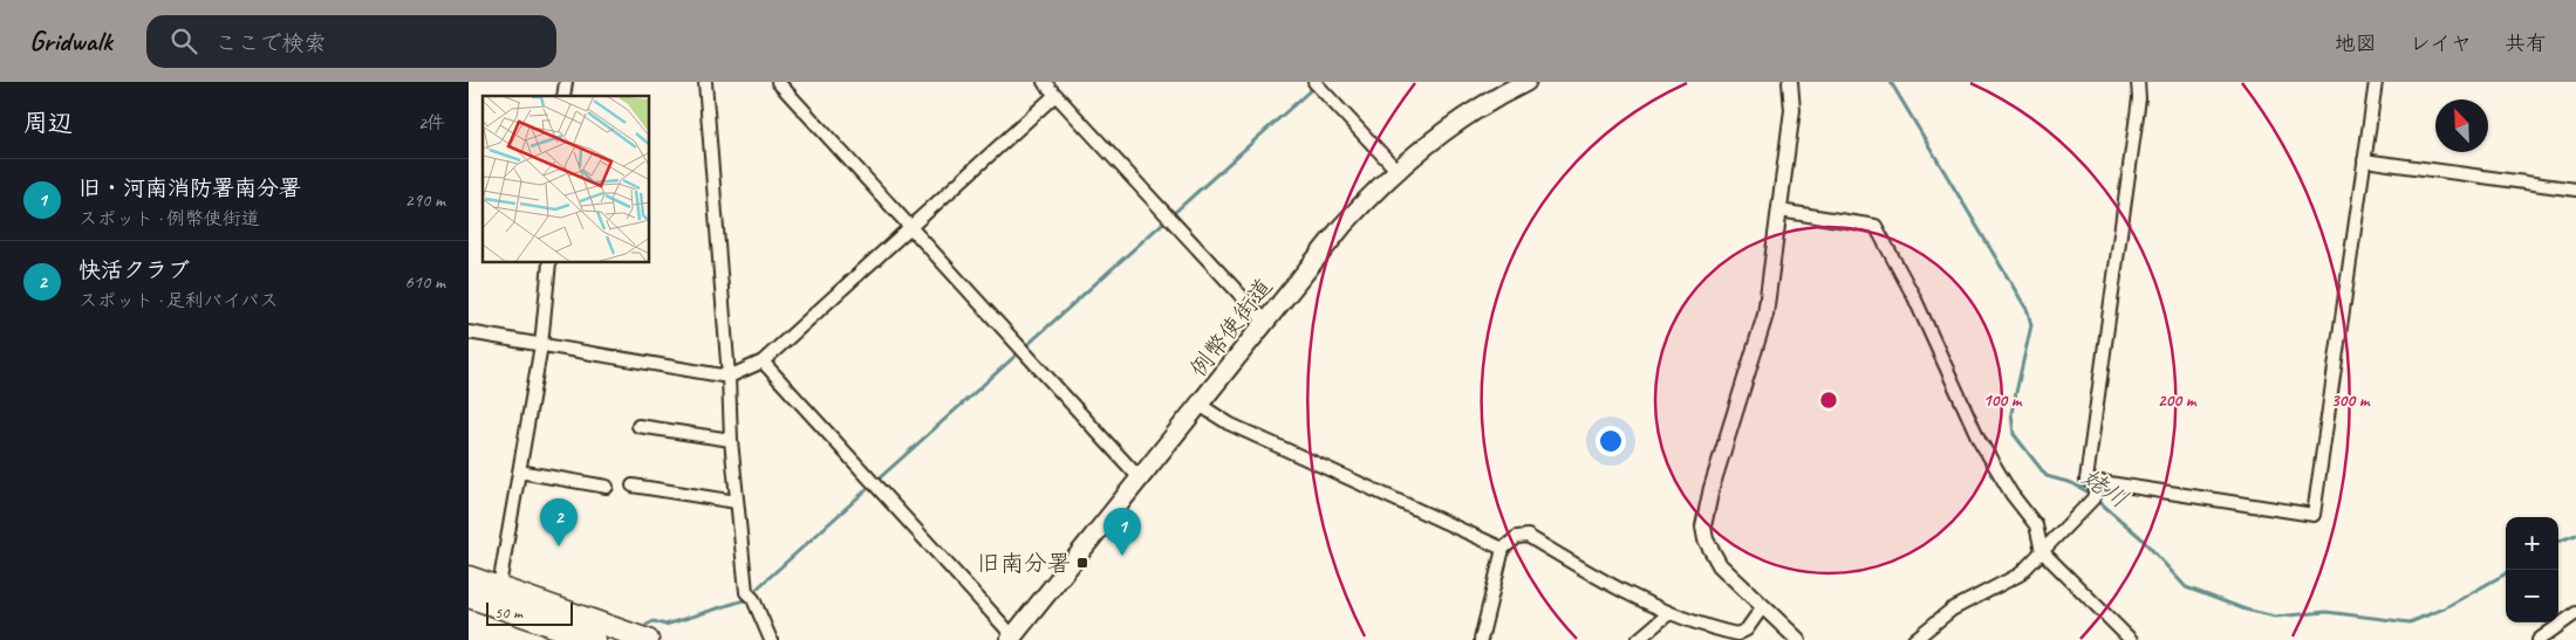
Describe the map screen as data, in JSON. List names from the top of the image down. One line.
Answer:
{"streets":{"main road":["例幣使街道"]},"water":["姥川"],"places":{"transit":["旧南分署"]},"scale_bar":"50 m","north":"top left","page":{"header":"Gridwalk","search":"ここで検索","nav":["地図","レイヤ","共有"],"heading":["周辺","2件"],"list":[{"mark":"1","name":"旧・河南消防署南分署","note":"スポット · 例幣使街道","value":"290 m"},{"mark":"2","name":"快活クラブ","note":"スポット · 足利バイパス","value":"610 m"}],"pins":["2","1"],"map_buttons":["+","−"],"scale":"50 m"},"rings":["100 m","200 m","300 m"]}
